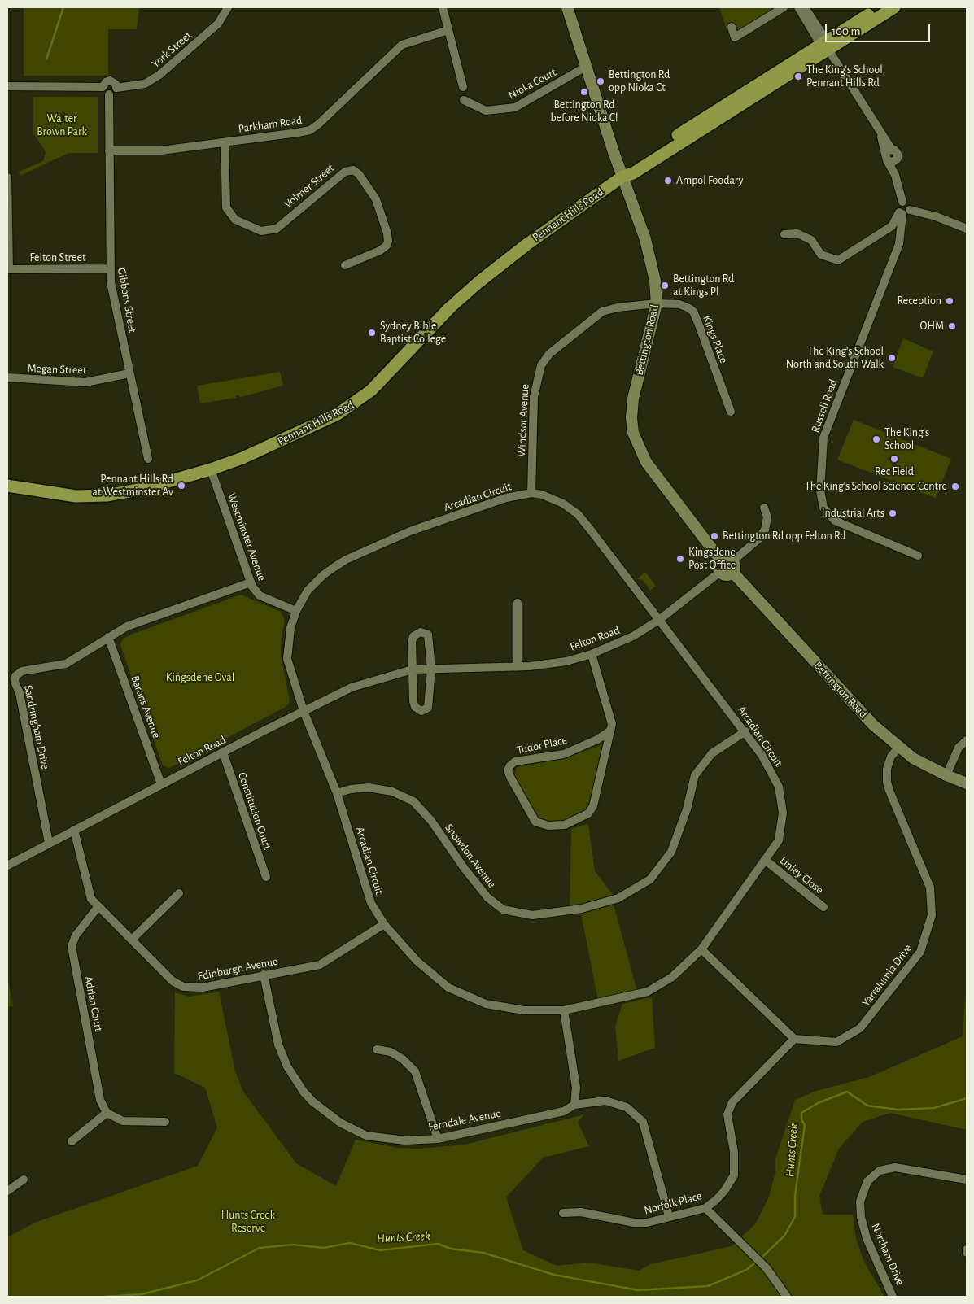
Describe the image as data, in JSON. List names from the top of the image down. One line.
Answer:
{"streets":{"highway":["Pennant Hills Road"],"main road":["Bettington Road"],"street":["York Street","Nioka Court","Parkham Road","Volmer Street","Felton Street","Gibbons Street","Kings Place","Megan Street","Russell Road","Windsor Avenue","Arcadian Circuit","Westminster Avenue","Felton Road","Barons Avenue","Sandringham Drive","Tudor Place","Constitution Court","Snowdon Avenue","Linley Close","Edinburgh Avenue","Yarralumla Drive","Adrian Court","Ferndale Avenue","Norfolk Place","Northam Drive"]},"crossings":[["York Street","Gibbons Street"],["Nioka Court","Bettington Road"],["Parkham Road","Volmer Street"],["Parkham Road","Gibbons Street"],["Pennant Hills Road","Bettington Road"],["Pennant Hills Road","Westminster Avenue"],["Felton Street","Gibbons Street"],["Gibbons Street","Megan Street"],["Kings Place","Bettington Road"],["Kings Place","Windsor Avenue"],["Bettington Road","Windsor Avenue"],["Bettington Road","Felton Road"],["Bettington Road","Yarralumla Drive"],["Windsor Avenue","Arcadian Circuit"],["Arcadian Circuit","Westminster Avenue"],["Arcadian Circuit","Felton Road"],["Arcadian Circuit","Snowdon Avenue"],["Arcadian Circuit","Linley Close"],["Arcadian Circuit","Edinburgh Avenue"],["Westminster Avenue","Sandringham Drive"],["Felton Road","Barons Avenue"],["Felton Road","Sandringham Drive"],["Felton Road","Tudor Place"],["Felton Road","Constitution Court"],["Felton Road","Edinburgh Avenue"],["Barons Avenue","Sandringham Drive"],["Edinburgh Avenue","Adrian Court"],["Edinburgh Avenue","Ferndale Avenue"],["Yarralumla Drive","Norfolk Place"],["Ferndale Avenue","Norfolk Place"]],"water":["Hunts Creek"],"parks":["Walter Brown Park","Kingsdene Oval","Hunts Creek Reserve"],"places":["The King's School, Pennant Hills Rd","Bettington Rd opp Nioka Ct","Bettington Rd before Nioka Cl","Ampol Foodary","Bettington Rd at Kings Pl","Reception","OHM","Sydney Bible Baptist College","The King's School North and South Walk","The King's School","Rec Field","Pennant Hills Rd at Westminster Av","The King's School Science Centre","Industrial Arts","Bettington Rd opp Felton Rd","Kingsdene Post Office"],"scale_bar":"100 m"}
